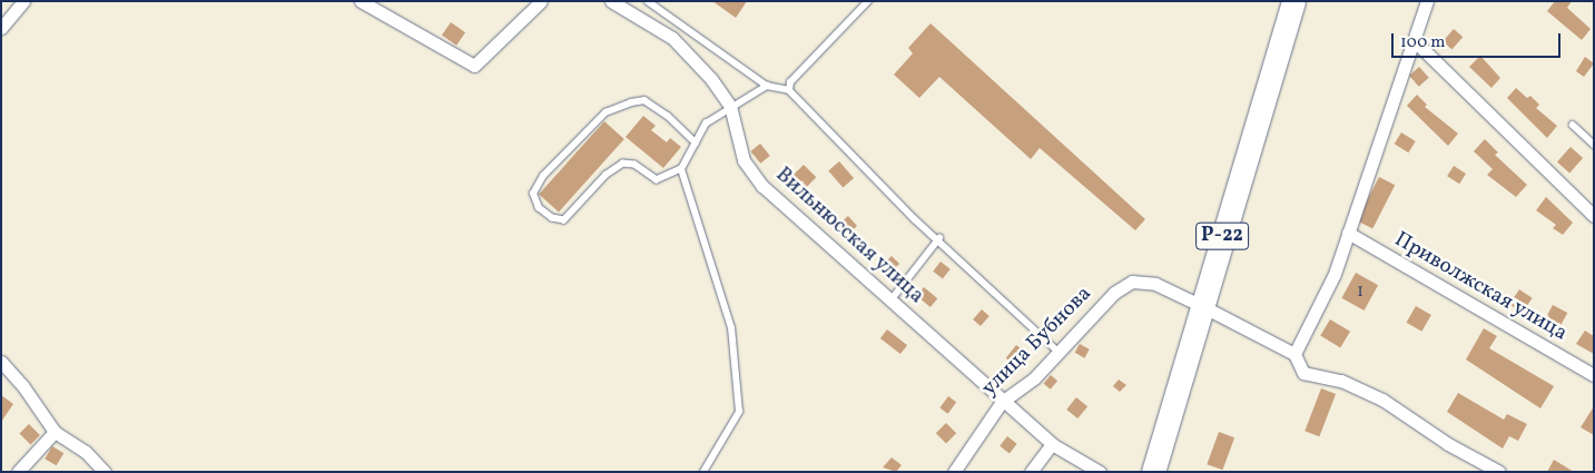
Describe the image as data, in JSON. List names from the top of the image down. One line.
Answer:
{"streets":{"highway":["Р-22"],"street":["Вильнюсская улица","Приволжская улица","улица Бубнова"]},"crossings":[["Вильнюсская улица","улица Бубнова"],["Р-22","улица Бубнова"]],"house_numbers":["1"],"scale_bar":"100 m"}
